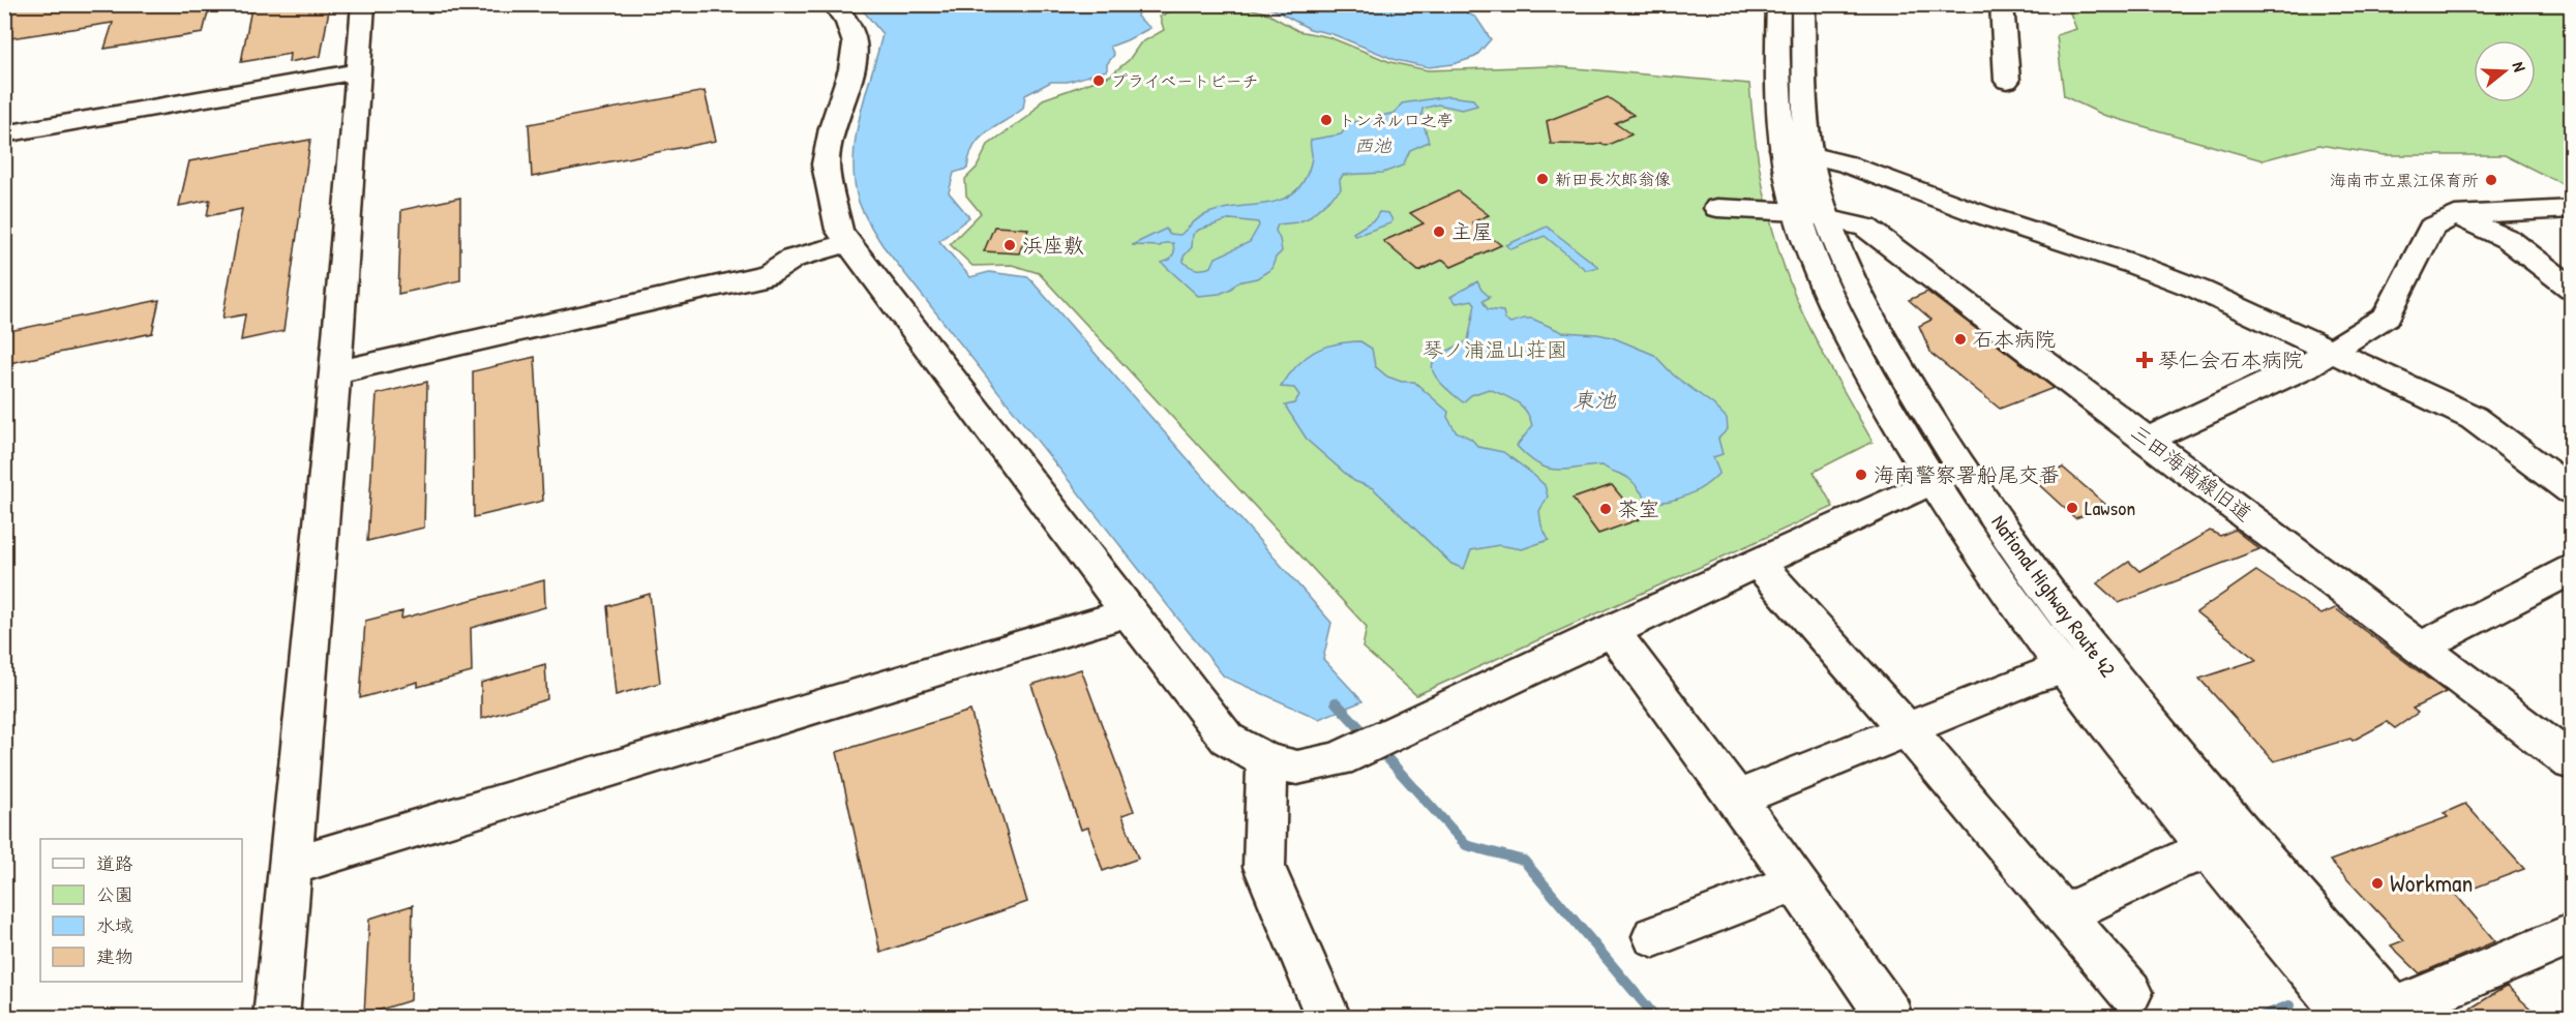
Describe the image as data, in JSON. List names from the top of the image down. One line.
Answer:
{"streets":{"main road":["三田海南線旧道","National Highway Route 42"]},"crossings":[["三田海南線旧道","National Highway Route 42"]],"water":["西池","東池"],"parks":["琴ノ浦温山荘園"],"places":{"other":["プライベートビーチ","トンネル口之亭","新田長次郎翁像","海南市立黒江保育所","主屋","浜座敷","石本病院","海南警察署船尾交番","Lawson","茶室","Workman"],"health":["琴仁会石本病院"]},"legend":["道路","公園","水域","建物"],"north":"right"}
